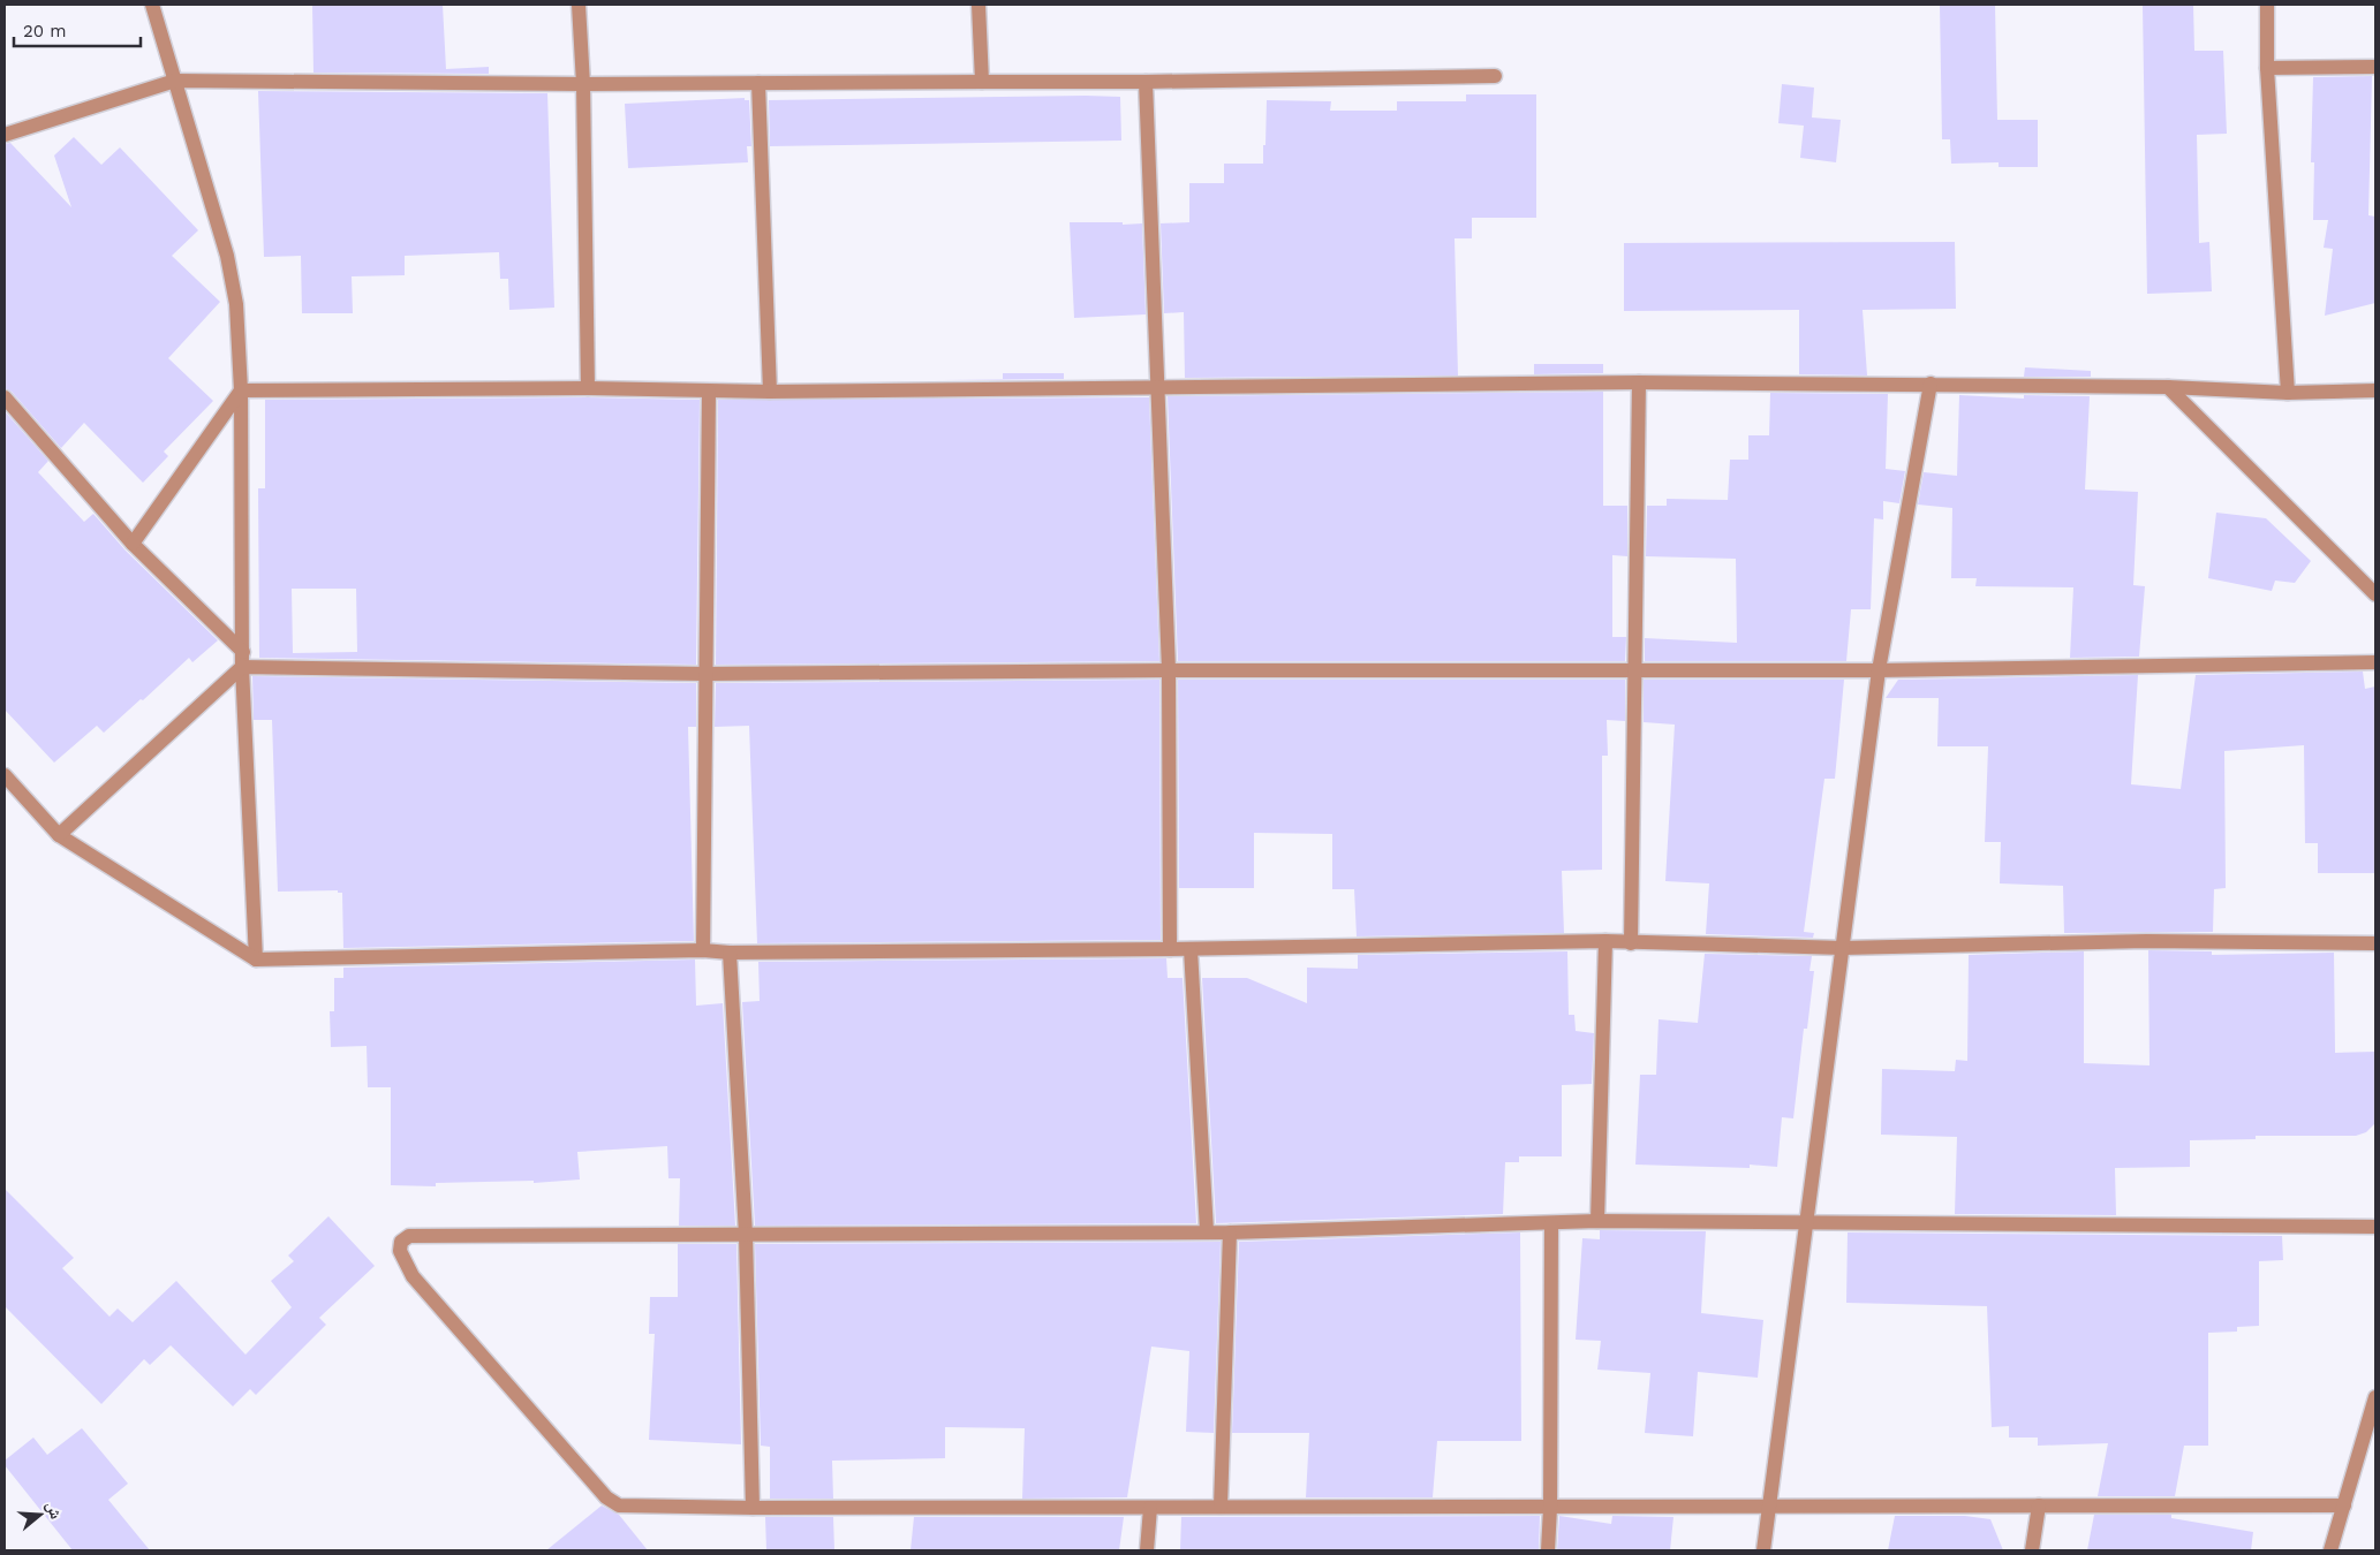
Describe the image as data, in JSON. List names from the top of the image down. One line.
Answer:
{"scale_bar":"20 m","north":"right"}
